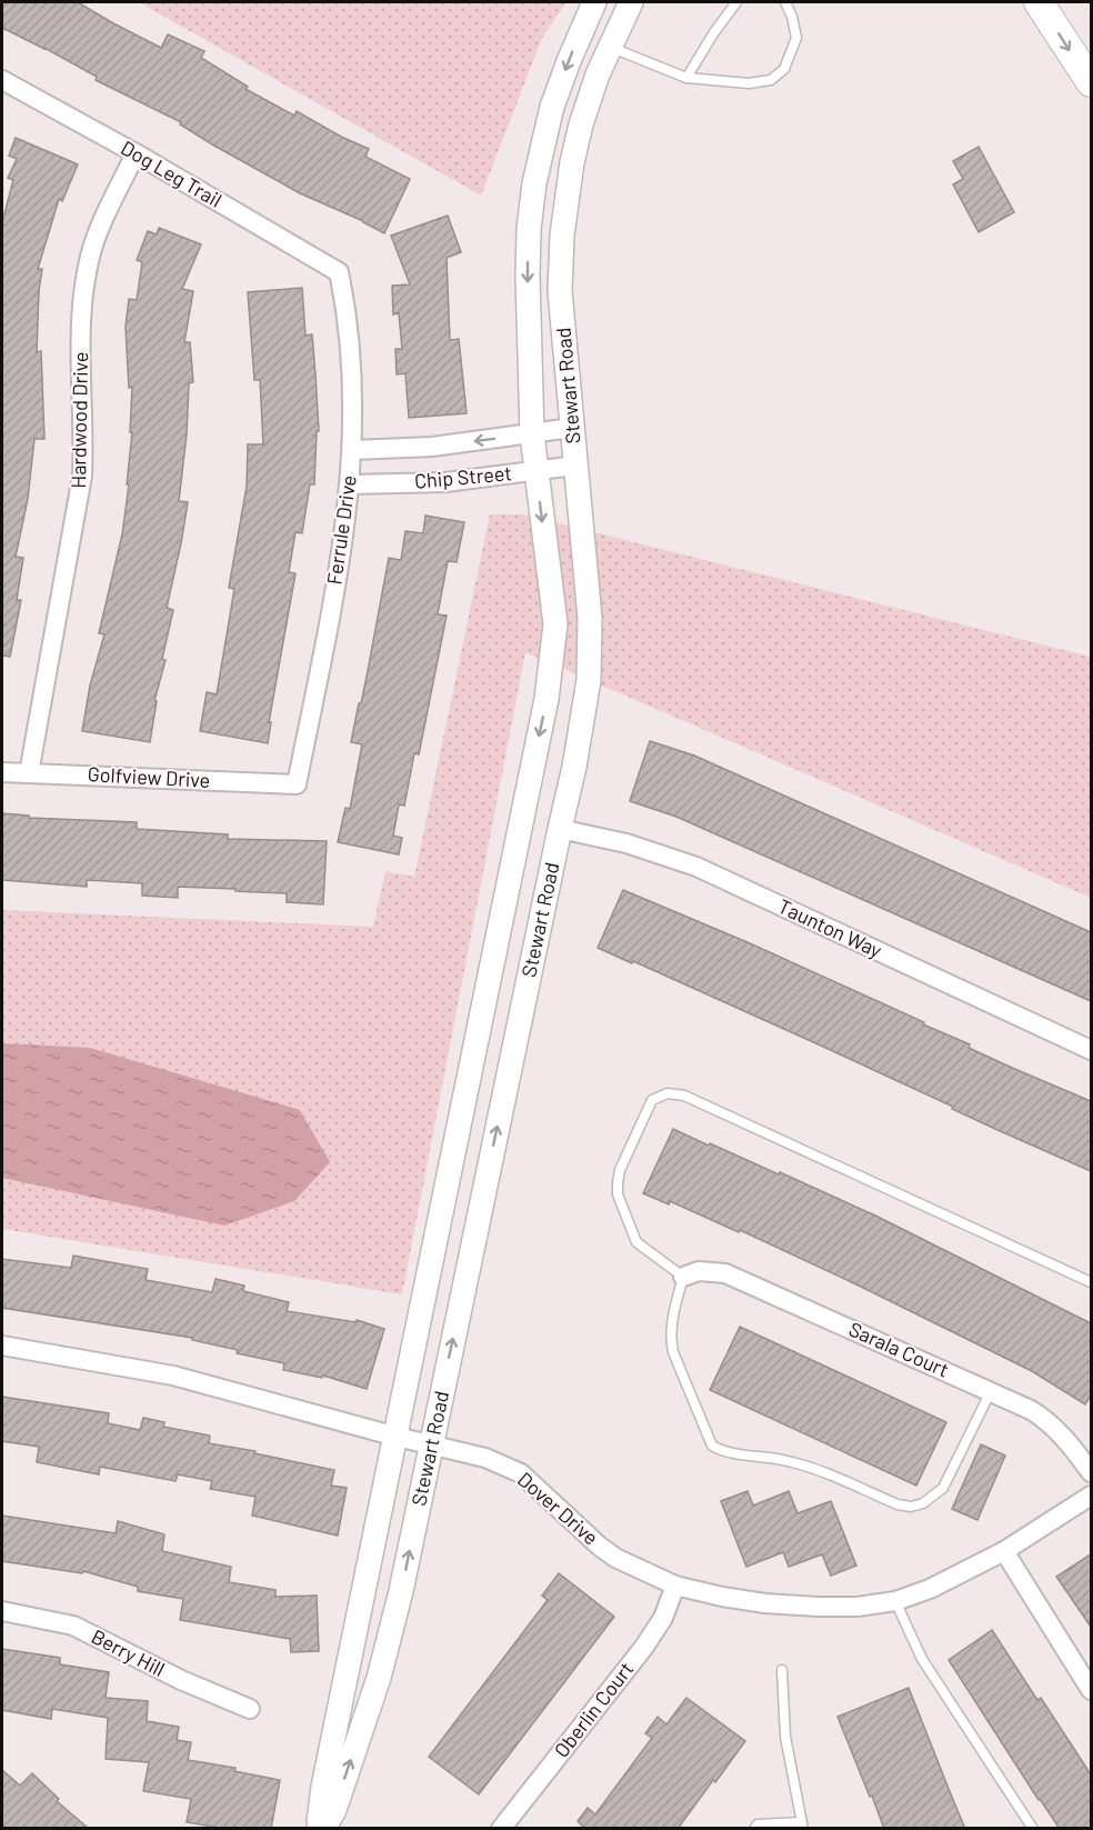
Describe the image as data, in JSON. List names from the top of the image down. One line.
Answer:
{"streets":{"street":["Dog Leg Trail","Stewart Road","Hardwood Drive","Chip Street","Ferrule Drive","Golfview Drive","Taunton Way","Sarala Court","Dover Drive","Berry Hill","Oberlin Court"]},"crossings":[["Dog Leg Trail","Hardwood Drive"],["Dog Leg Trail","Ferrule Drive"],["Stewart Road","Chip Street"],["Stewart Road","Taunton Way"],["Stewart Road","Dover Drive"],["Hardwood Drive","Golfview Drive"],["Chip Street","Ferrule Drive"],["Ferrule Drive","Golfview Drive"],["Dover Drive","Oberlin Court"]]}
